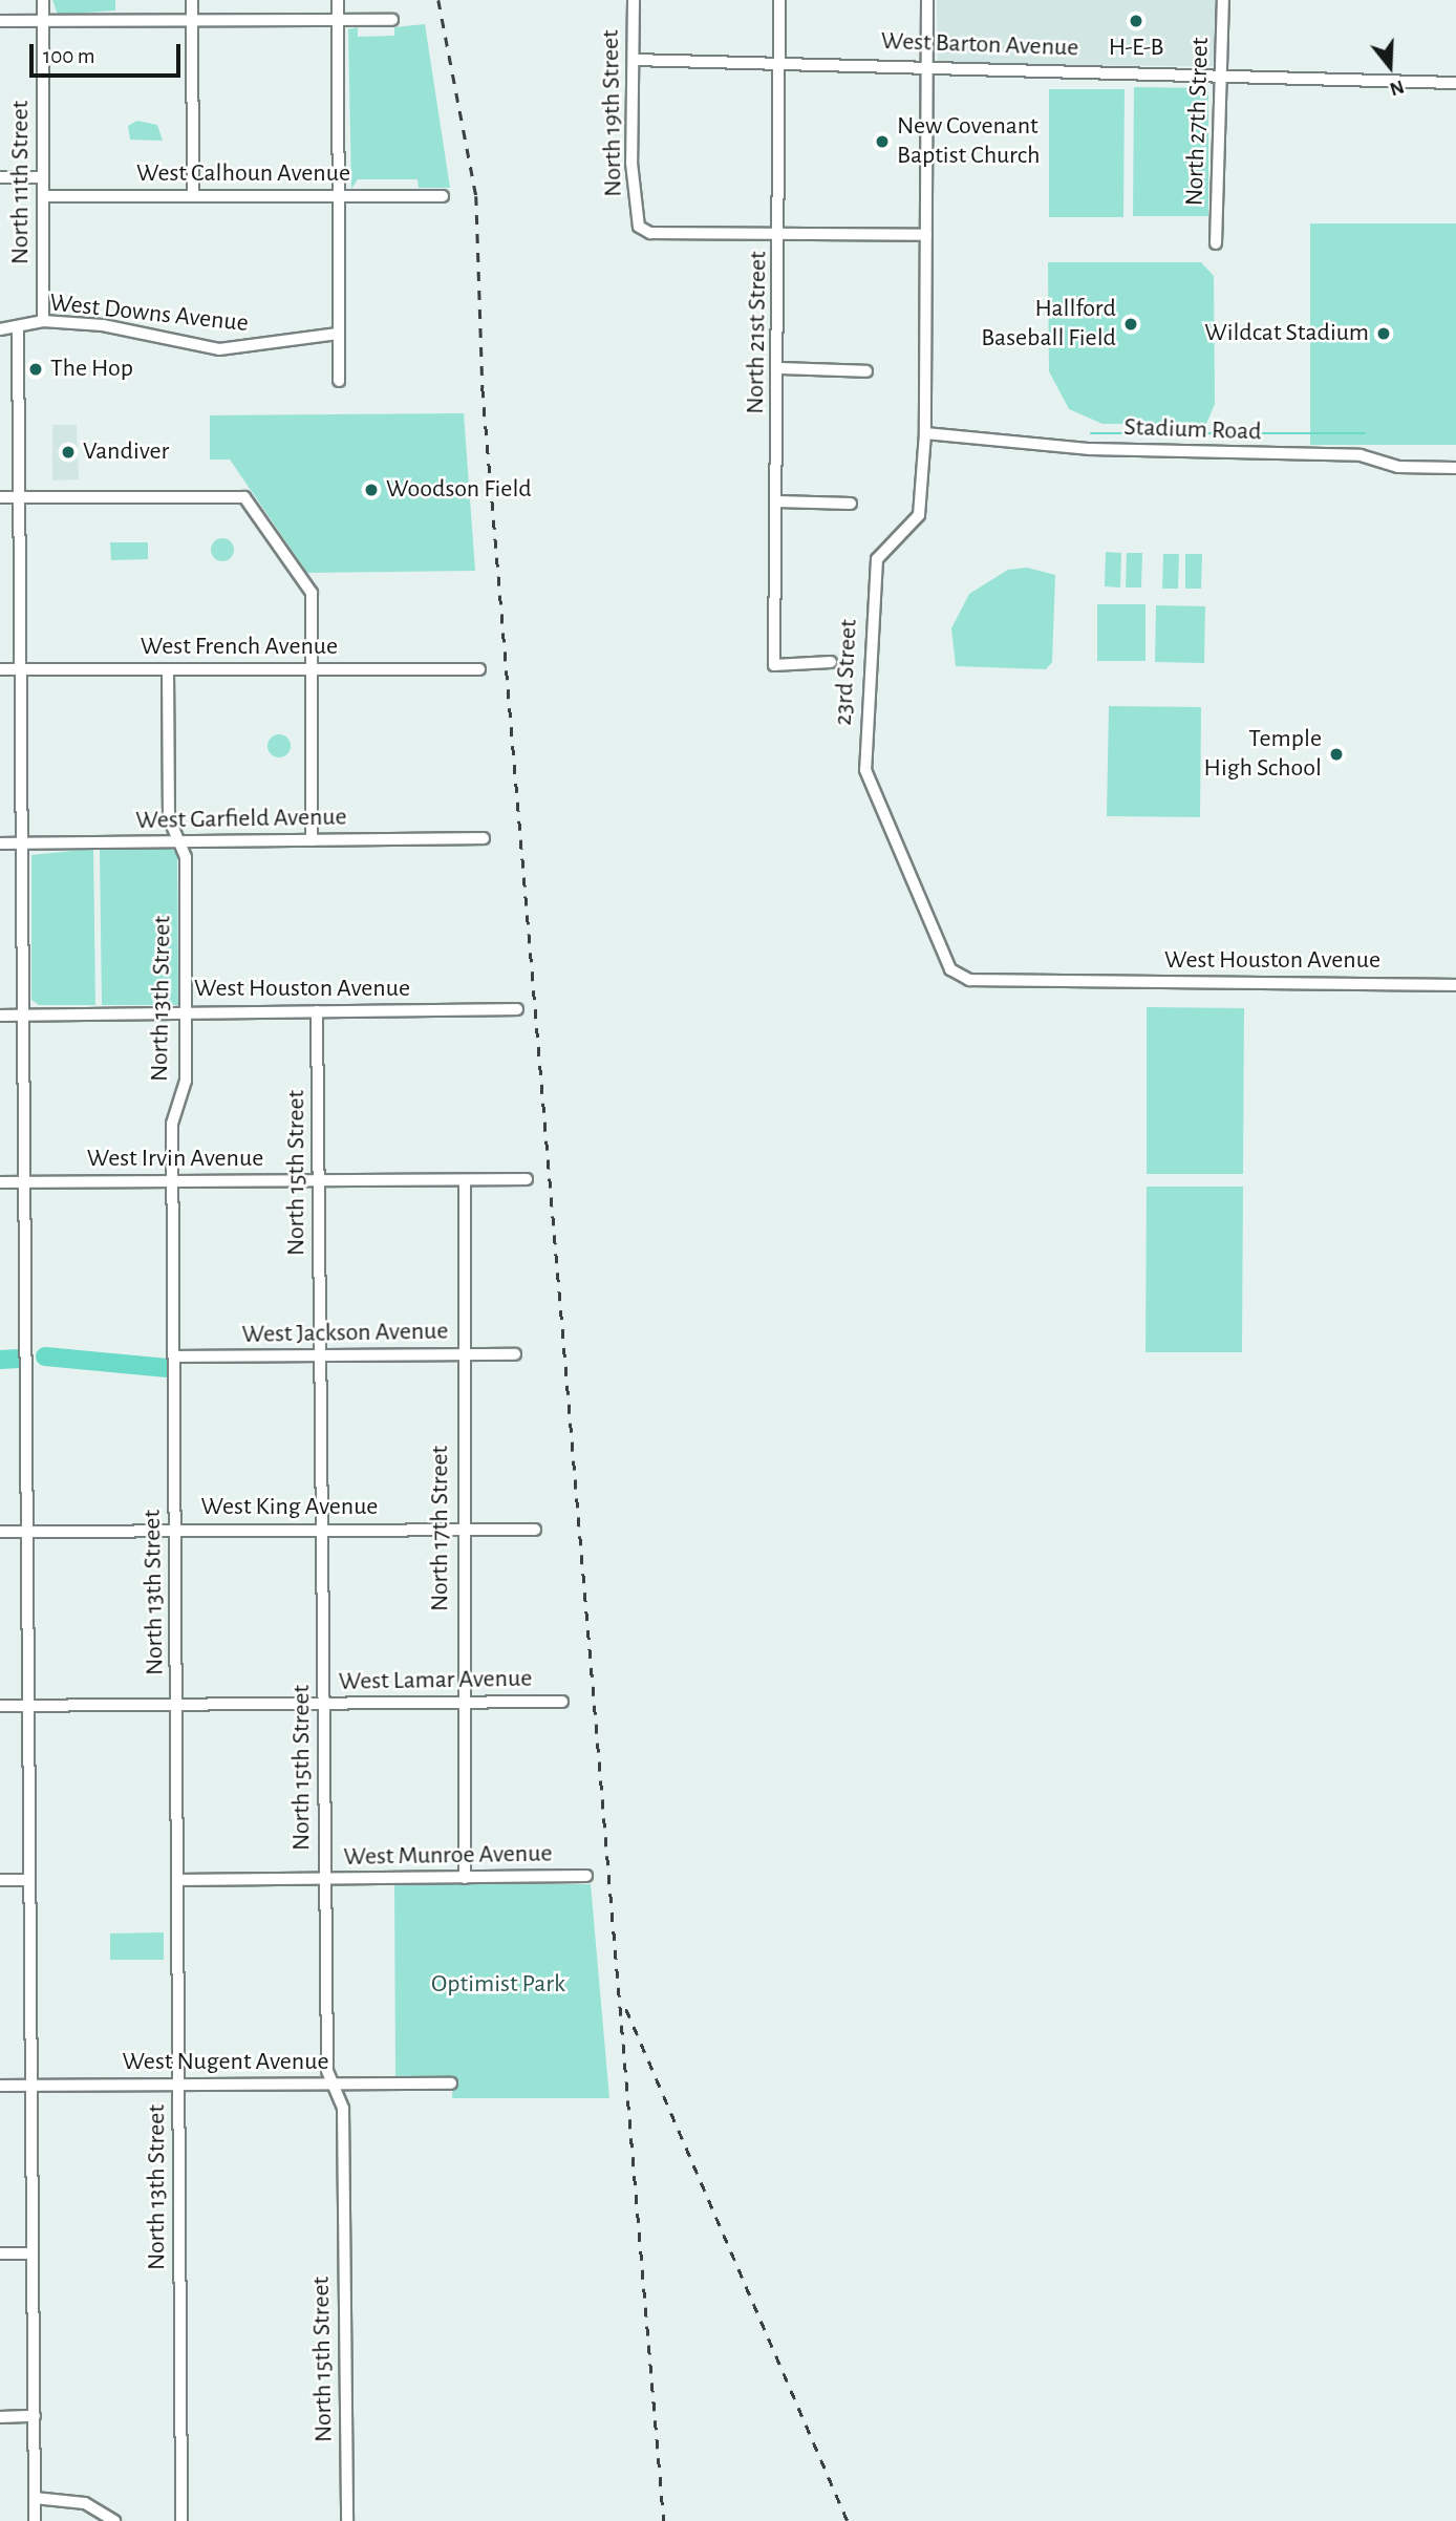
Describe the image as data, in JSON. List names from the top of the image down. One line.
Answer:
{"streets":{"street":["West Barton Avenue","North 19th Street","North 27th Street","West Calhoun Avenue","North 11th Street","West Downs Avenue","North 21st Street","Stadium Road","West French Avenue","23rd Street","West Garfield Avenue","West Houston Avenue","North 13th Street","West Irvin Avenue","North 15th Street","West Jackson Avenue","West King Avenue","North 17th Street","West Lamar Avenue","West Munroe Avenue","West Nugent Avenue"]},"crossings":[["West Barton Avenue","North 19th Street"],["West Barton Avenue","North 27th Street"],["West Barton Avenue","North 21st Street"],["West Barton Avenue","23rd Street"],["North 19th Street","North 21st Street"],["West Calhoun Avenue","North 11th Street"],["North 11th Street","West Downs Avenue"],["Stadium Road","23rd Street"],["West French Avenue","North 13th Street"],["23rd Street","West Houston Avenue"],["West Garfield Avenue","North 13th Street"],["West Houston Avenue","North 13th Street"],["West Houston Avenue","North 15th Street"],["North 13th Street","West Irvin Avenue"],["North 13th Street","West Jackson Avenue"],["North 13th Street","West King Avenue"],["North 13th Street","West Lamar Avenue"],["North 13th Street","West Munroe Avenue"],["North 13th Street","West Nugent Avenue"],["West Irvin Avenue","North 15th Street"],["West Irvin Avenue","North 17th Street"],["North 15th Street","West Jackson Avenue"],["North 15th Street","West King Avenue"],["North 15th Street","West Lamar Avenue"],["North 15th Street","West Munroe Avenue"],["North 15th Street","West Nugent Avenue"],["West Jackson Avenue","North 17th Street"],["West King Avenue","North 17th Street"],["North 17th Street","West Lamar Avenue"],["North 17th Street","West Munroe Avenue"]],"parks":["Optimist Park"],"places":["H-E-B","New Covenant Baptist Church","Hallford Baseball Field","Wildcat Stadium","The Hop","Vandiver","Woodson Field","Temple High School"],"scale_bar":"100 m","north":"bottom"}
